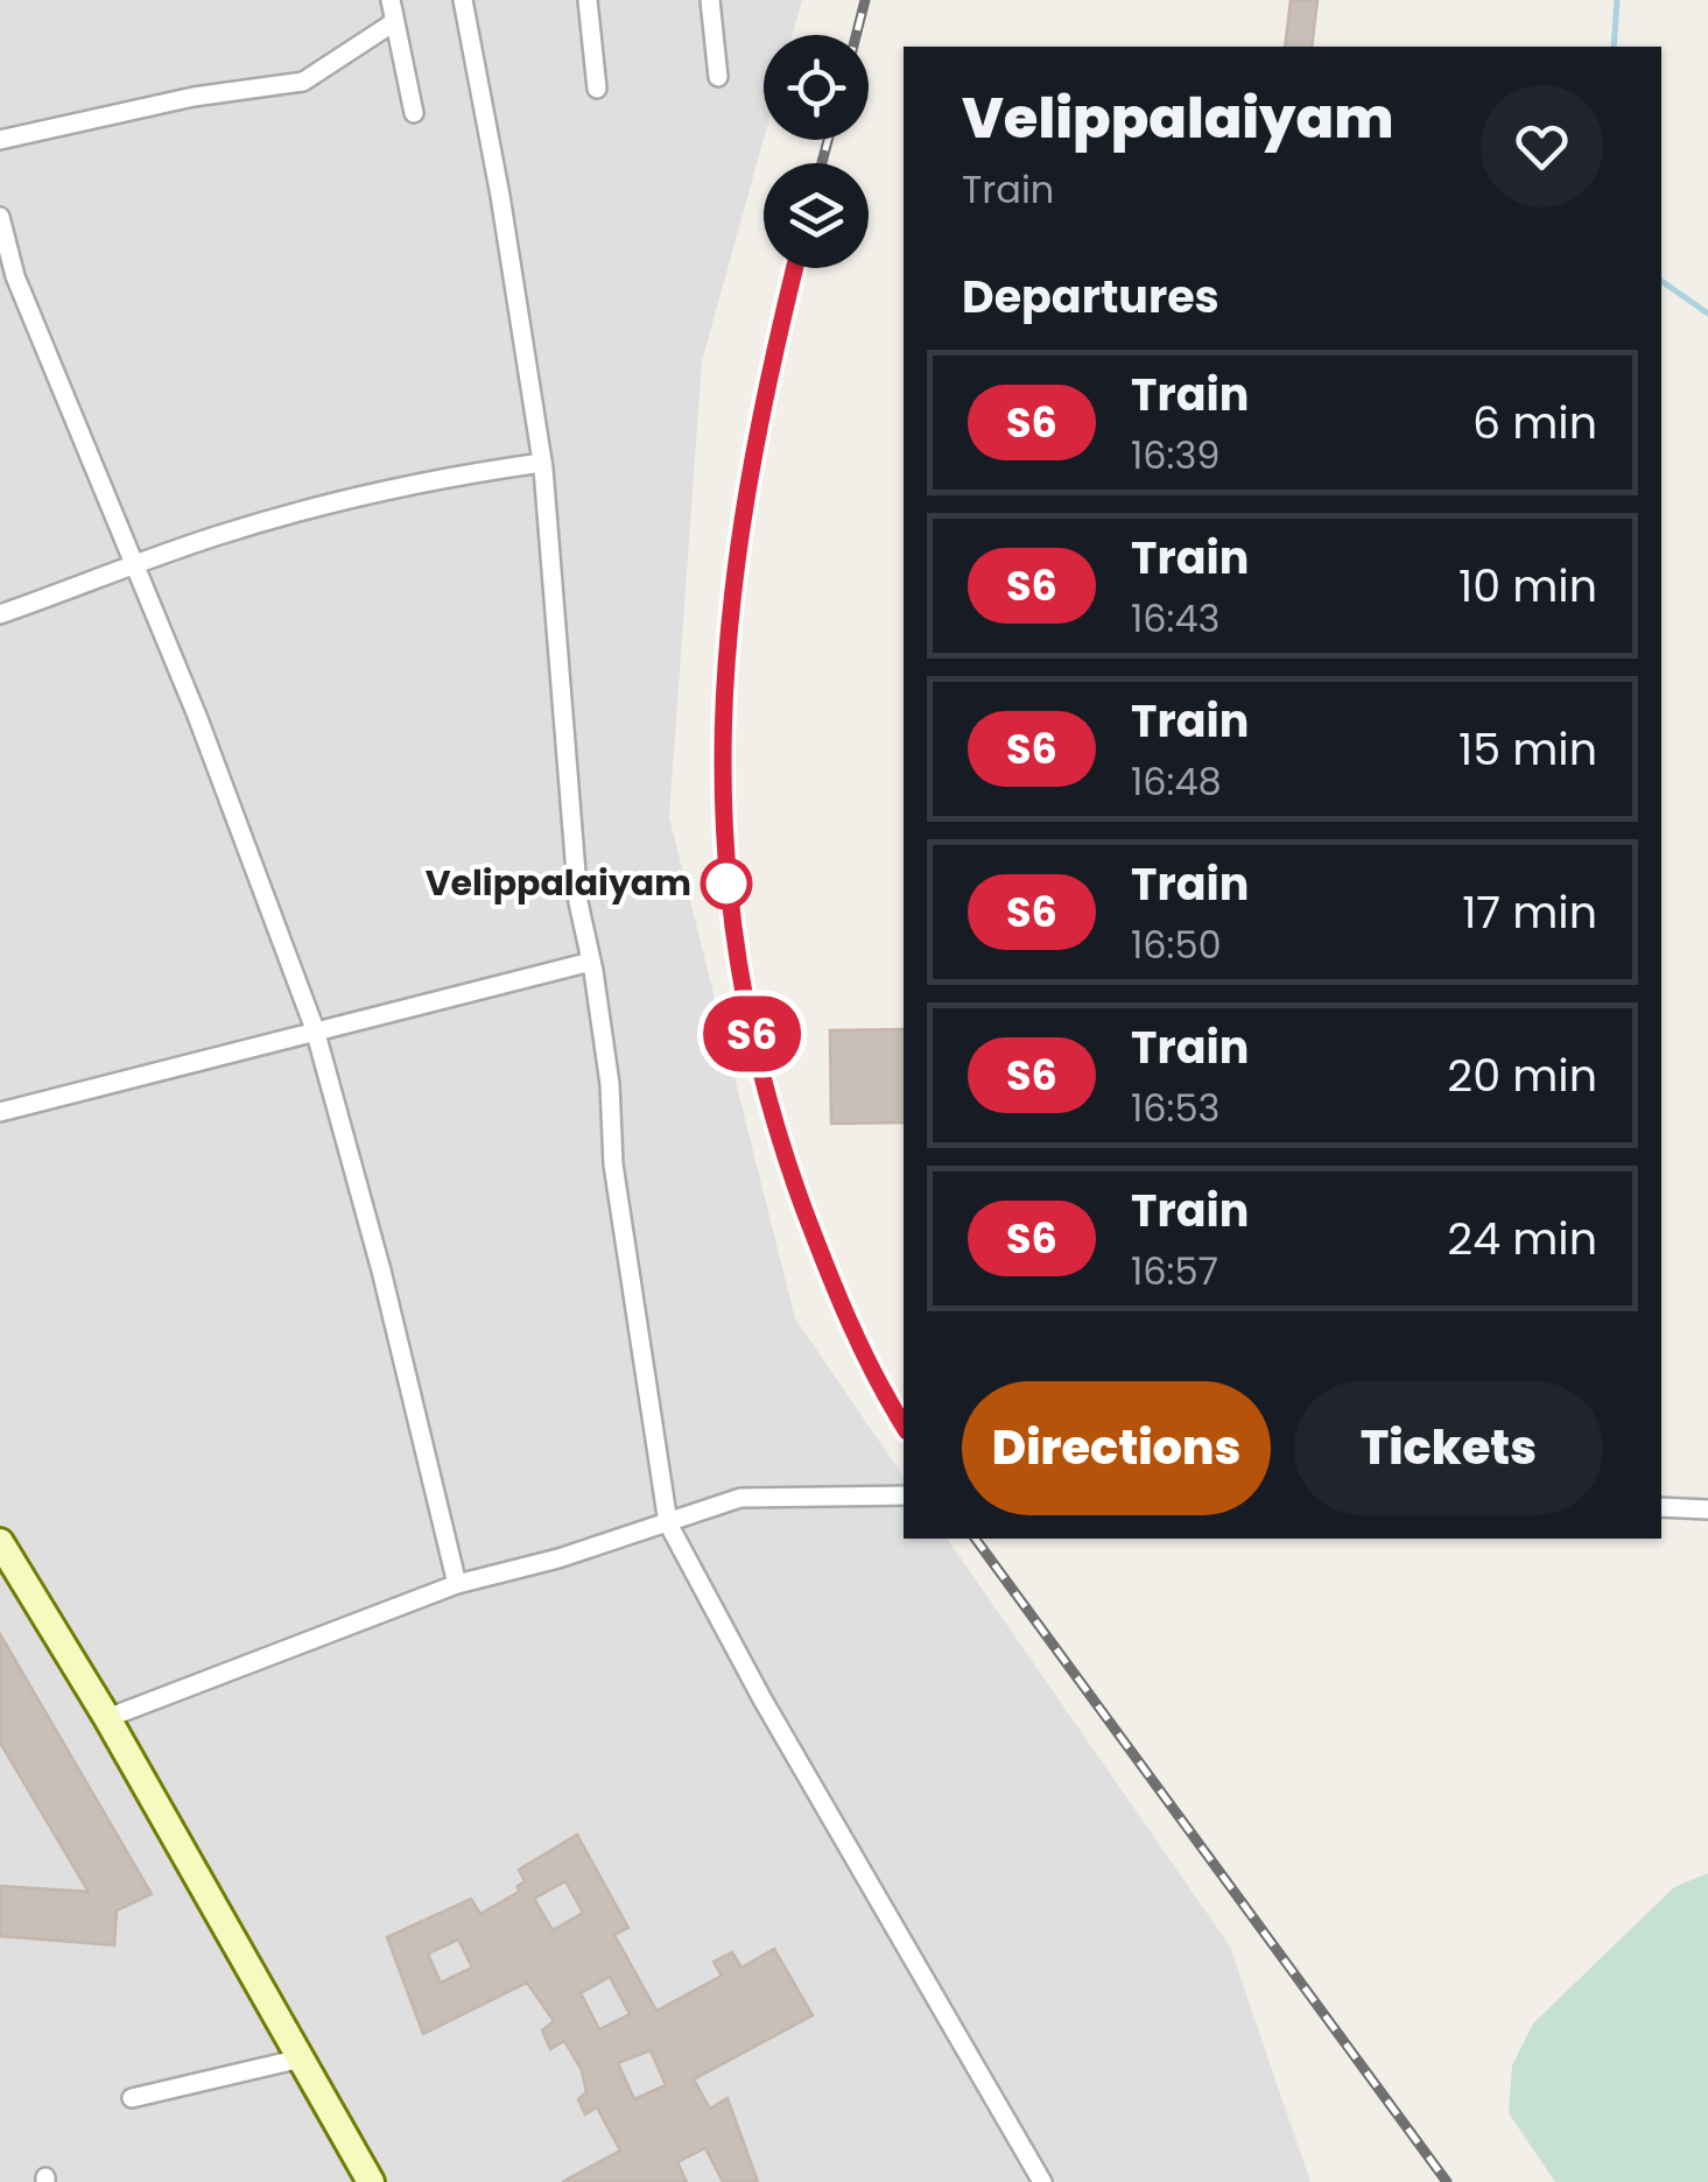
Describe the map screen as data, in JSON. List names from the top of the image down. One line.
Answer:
{"places":["Velippalaiyam"],"page":{"on_map":"S6","heading":[["Velippalaiyam","Train"],"Departures"],"list":[{"mark":"S6","name":"Train","note":"16:39","value":"6 min"},{"mark":"S6","name":"Train","note":"16:43","value":"10 min"},{"mark":"S6","name":"Train","note":"16:48","value":"15 min"},{"mark":"S6","name":"Train","note":"16:50","value":"17 min"},{"mark":"S6","name":"Train","note":"16:53","value":"20 min"},{"mark":"S6","name":"Train","note":"16:57","value":"24 min"}],"buttons":["Directions","Tickets"]}}
